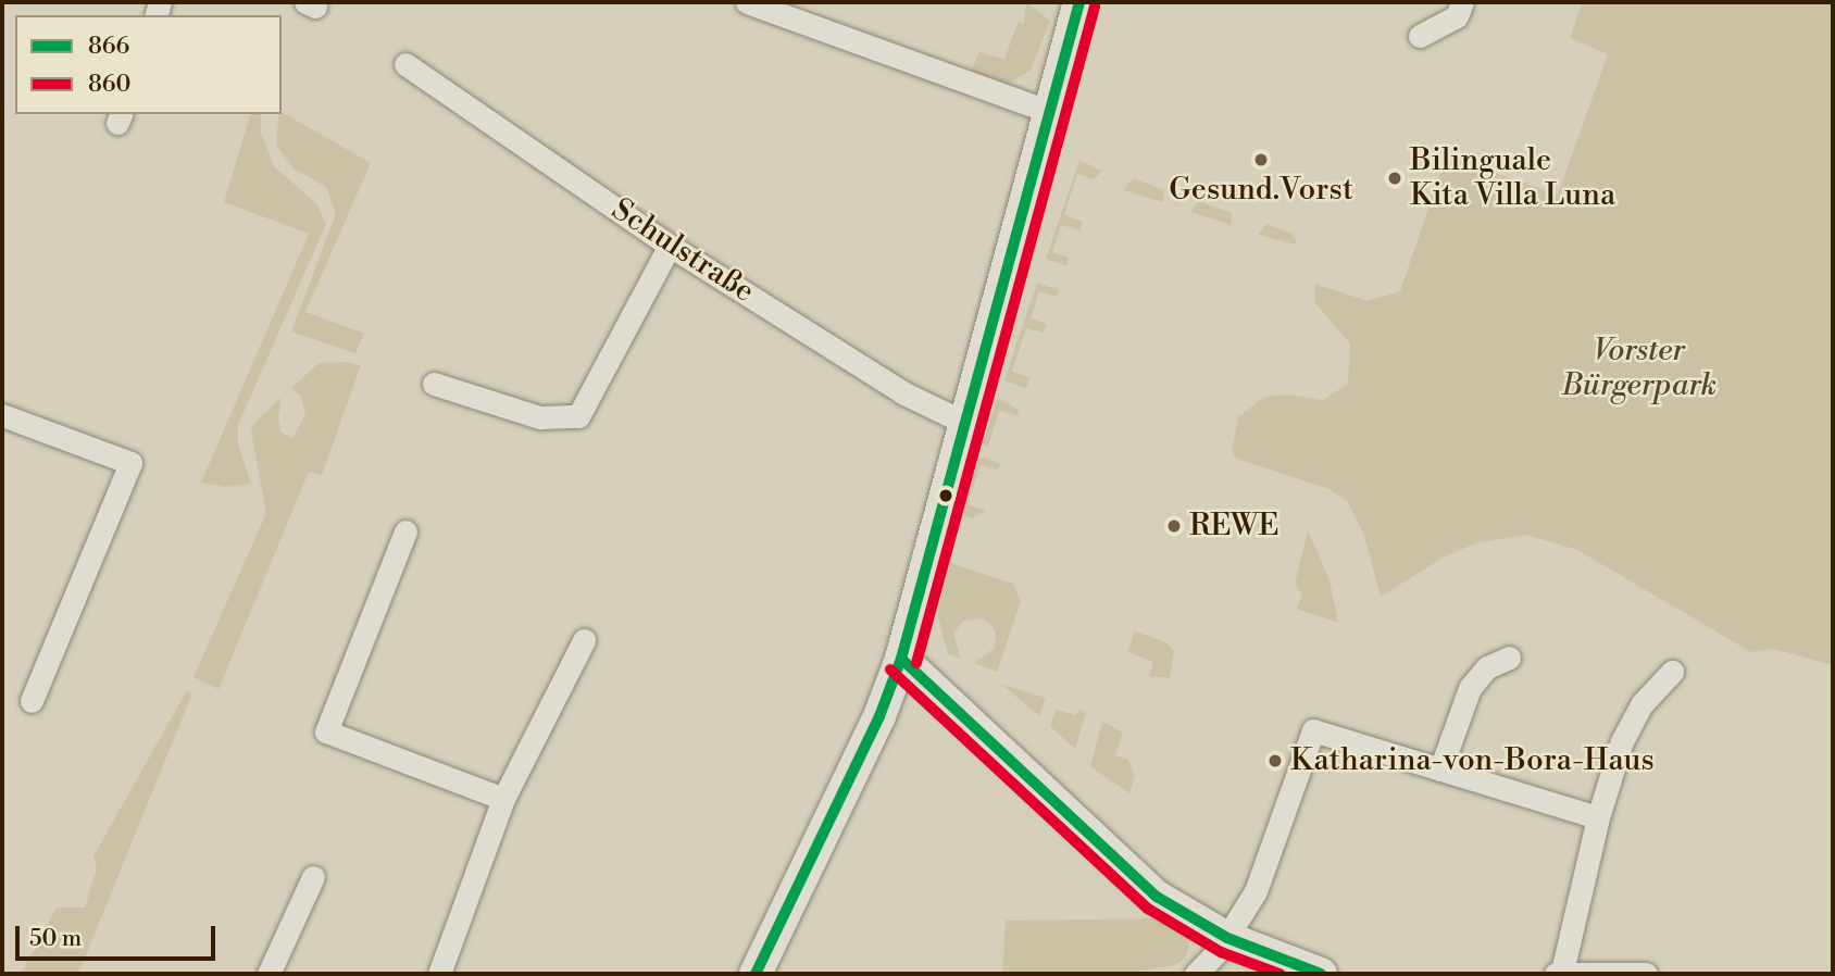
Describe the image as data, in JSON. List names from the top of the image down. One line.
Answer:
{"streets":{"street":["Schulstraße"]},"parks":["Vorster Bürgerpark"],"places":["Gesund.Vorst","Bilinguale Kita Villa Luna","REWE","Katharina-von-Bora-Haus"],"lines":["transit line 866","transit line 860"],"legend":["866","860"],"scale_bar":"50 m"}
